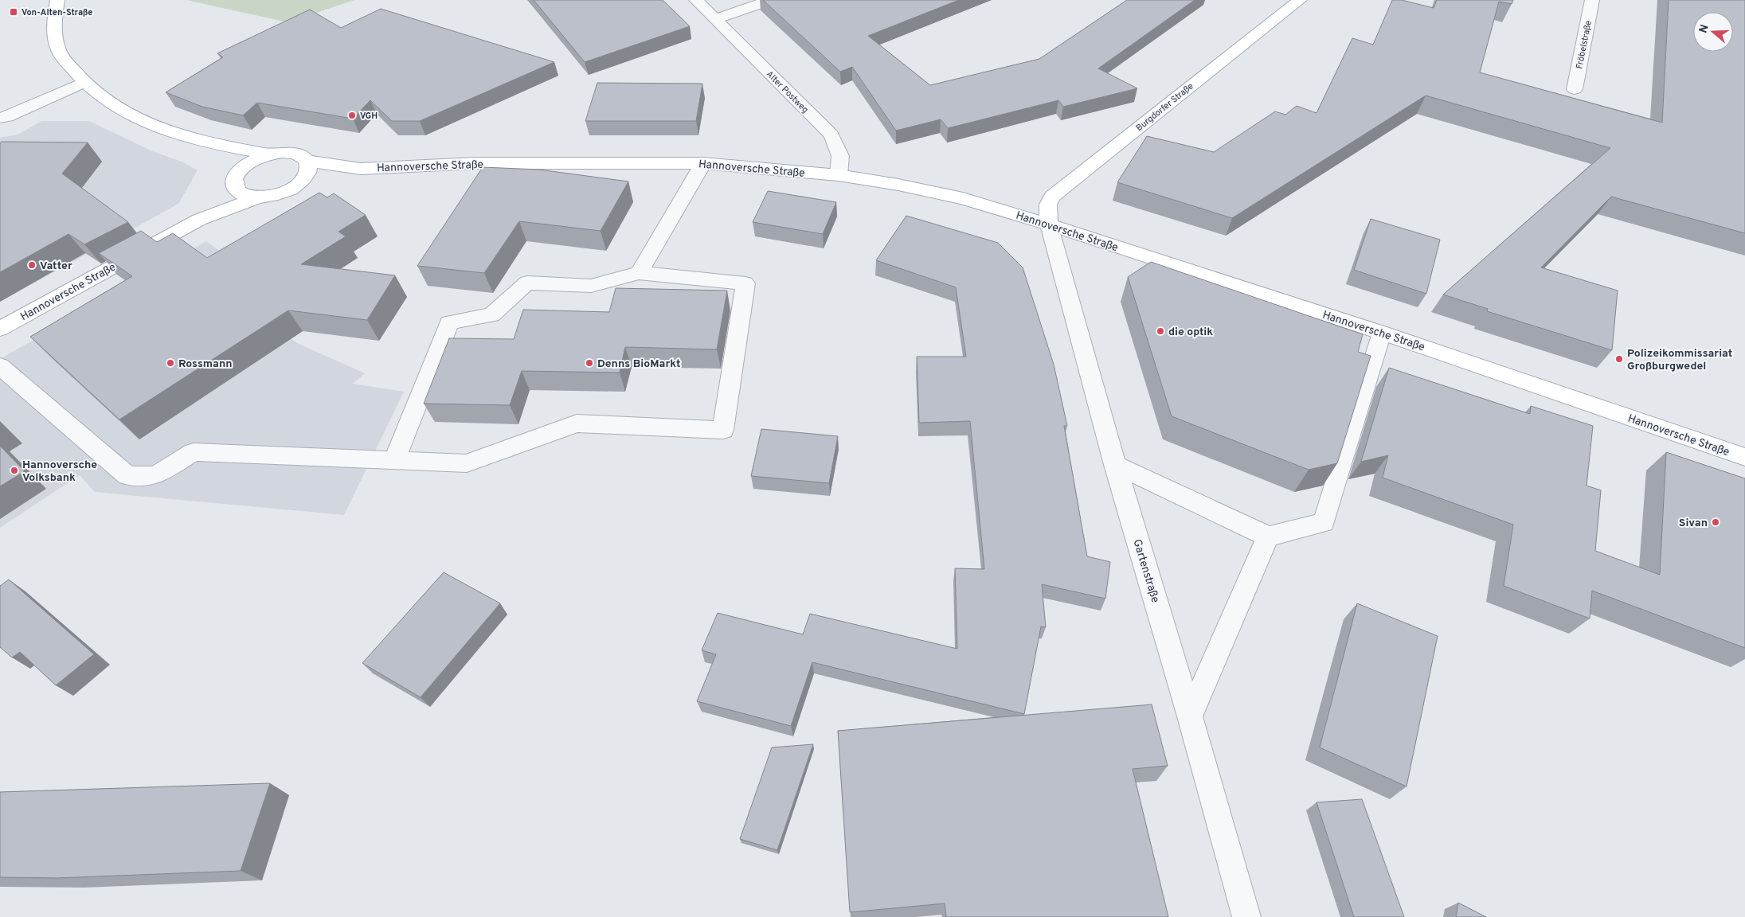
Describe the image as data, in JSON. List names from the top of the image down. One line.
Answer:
{"streets":{"main road":["Burgdorfer Straße","Hannoversche Straße"],"street":["Fröbelstraße","Alter Postweg","Gartenstraße"]},"crossings":[["Alter Postweg","Hannoversche Straße"],["Burgdorfer Straße","Hannoversche Straße"],["Burgdorfer Straße","Gartenstraße"],["Hannoversche Straße","Gartenstraße"]],"places":{"transit":["Von-Alten-Straße"],"other":["VGH","Vatter","die optik","Polizeikommissariat Großburgwedel","Rossmann","Denns BioMarkt","Hannoversche Volksbank","Sivan"]},"north":"left"}
